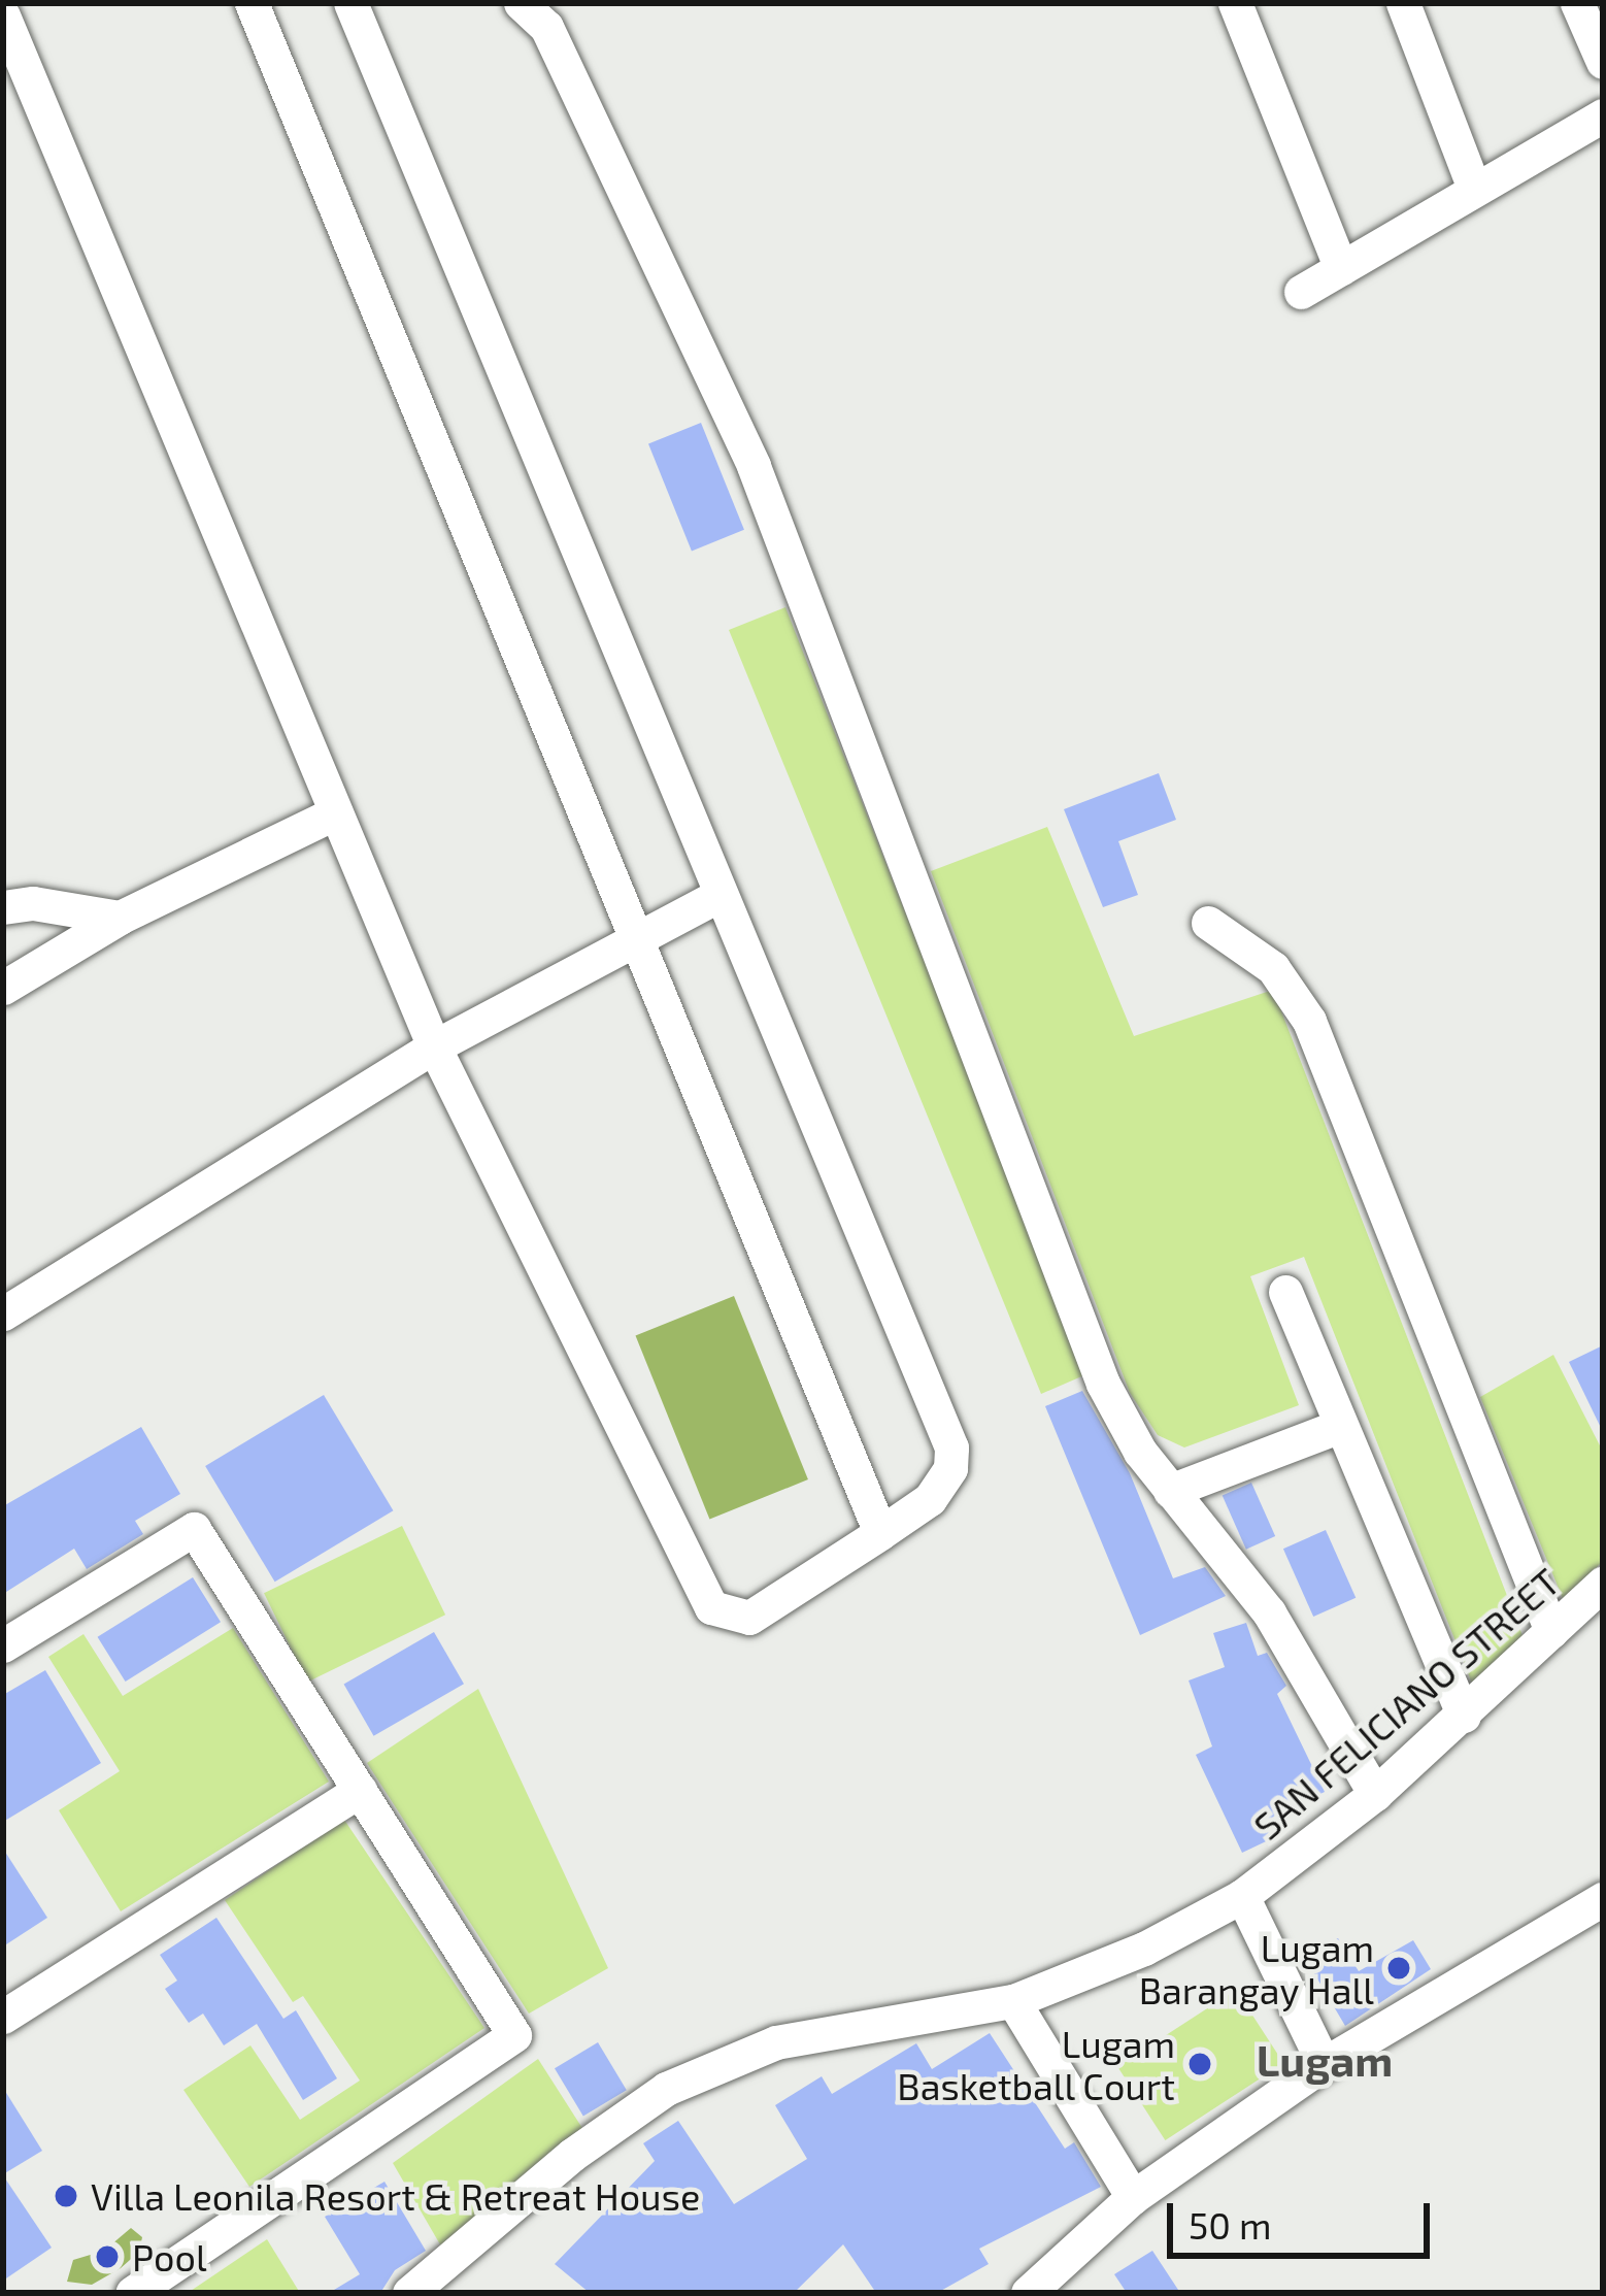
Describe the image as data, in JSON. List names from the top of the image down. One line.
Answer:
{"streets":{"street":["SAN FELICIANO STREET"]},"districts":["Lugam"],"places":["Lugam Barangay Hall","Lugam Basketball Court","Villa Leonila Resort & Retreat House","Pool"],"scale_bar":"50 m"}
